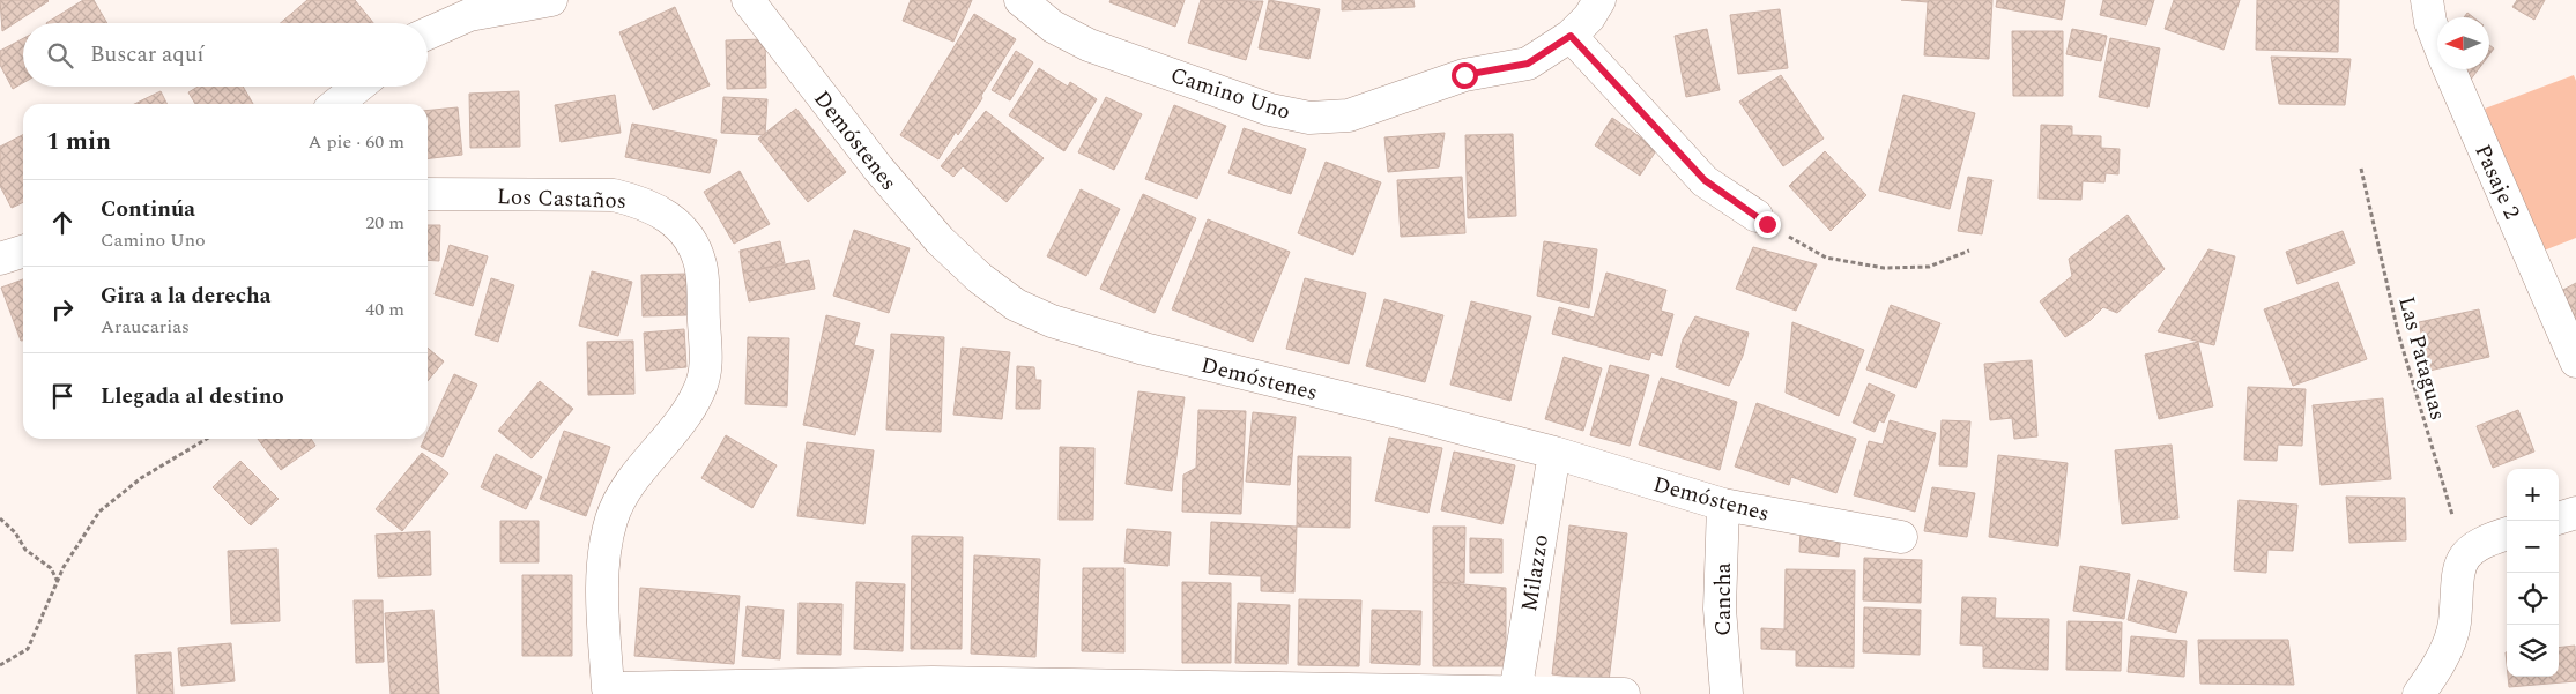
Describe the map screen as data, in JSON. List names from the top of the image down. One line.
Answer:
{"streets":{"street":["Camino Uno","Demóstenes","Pasaje 2","Los Castaños","Milazzo","Cancha"],"path":["Las Pataguas"]},"crossings":[["Demóstenes","Milazzo"],["Demóstenes","Cancha"],["Los Castaños","Milazzo"]],"north":"left","page":{"search":"Buscar aquí","heading":["1 min","A pie · 60 m"],"list":[["Continúa","Camino Uno","20 m"],["Gira a la derecha","Araucarias","40 m"],"Llegada al destino"],"map_buttons":["+","−"]}}
